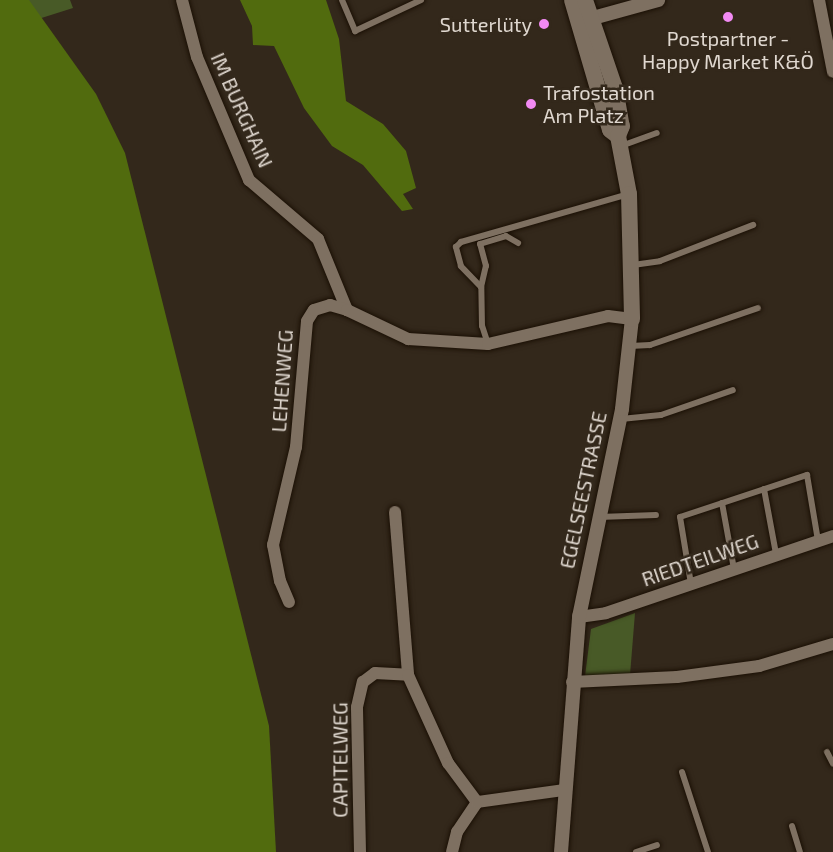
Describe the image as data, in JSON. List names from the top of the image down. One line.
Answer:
{"streets":{"main road":["EGELSEESTRASSE"],"street":["IM BURGHAIN","LEHENWEG","RIEDTEILWEG","CAPITELWEG"]},"crossings":[["IM BURGHAIN","LEHENWEG"],["LEHENWEG","EGELSEESTRASSE"],["EGELSEESTRASSE","RIEDTEILWEG"]],"places":["Postpartner - Happy Market K&Ö","Sutterlüty","Trafostation Am Platz"]}
